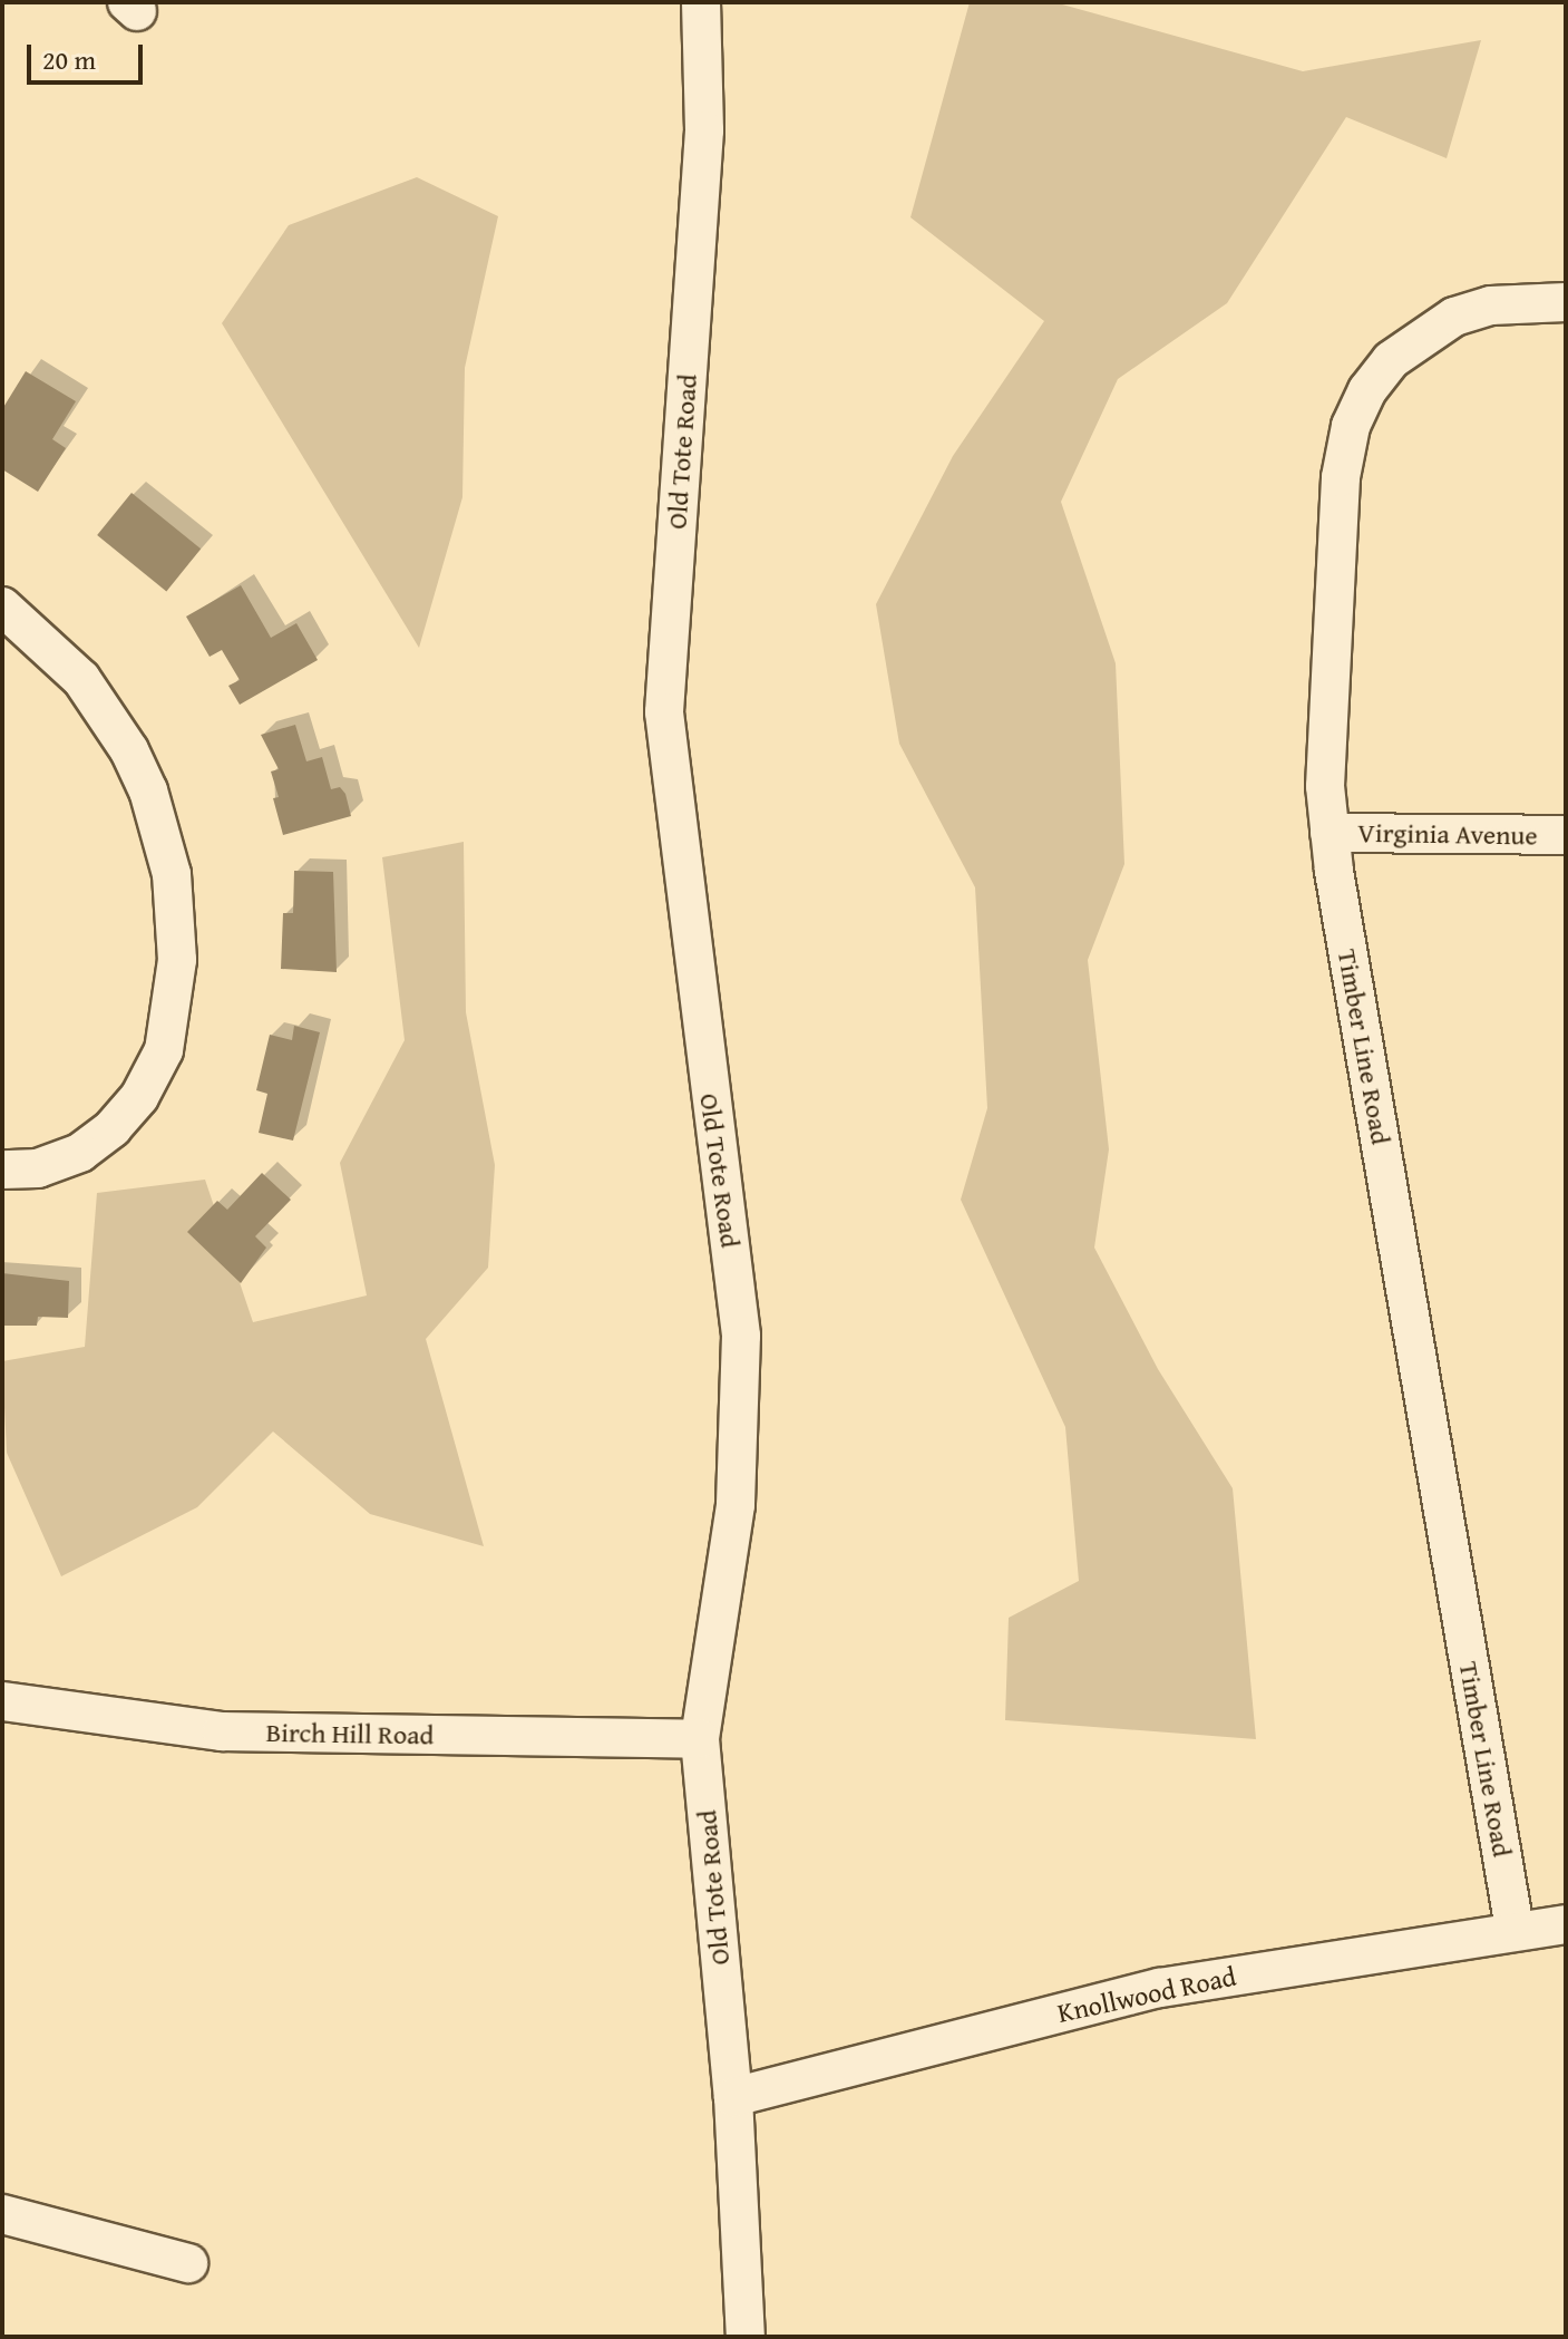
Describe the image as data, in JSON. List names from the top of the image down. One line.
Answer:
{"streets":{"street":["Old Tote Road","Virginia Avenue","Timber Line Road","Birch Hill Road","Knollwood Road"]},"crossings":[["Old Tote Road","Birch Hill Road"],["Old Tote Road","Knollwood Road"],["Virginia Avenue","Timber Line Road"],["Timber Line Road","Knollwood Road"]],"scale_bar":"20 m"}
